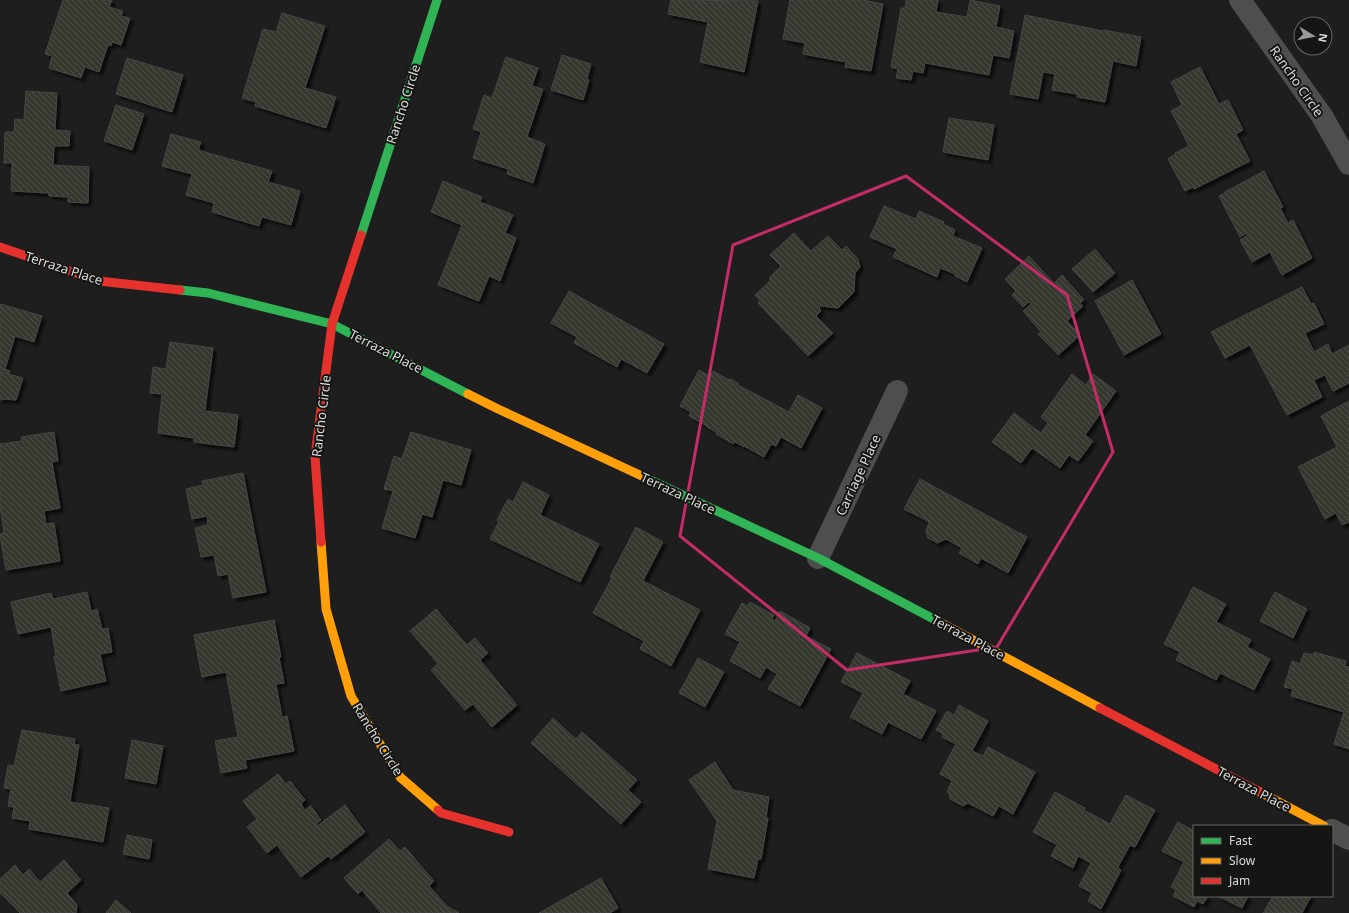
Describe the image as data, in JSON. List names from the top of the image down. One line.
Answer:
{"streets":{"street":["Rancho Circle","Terraza Place","Carriage Place"]},"crossings":[["Rancho Circle","Terraza Place"],["Terraza Place","Carriage Place"]],"legend":["Fast","Slow","Jam"],"north":"right"}
